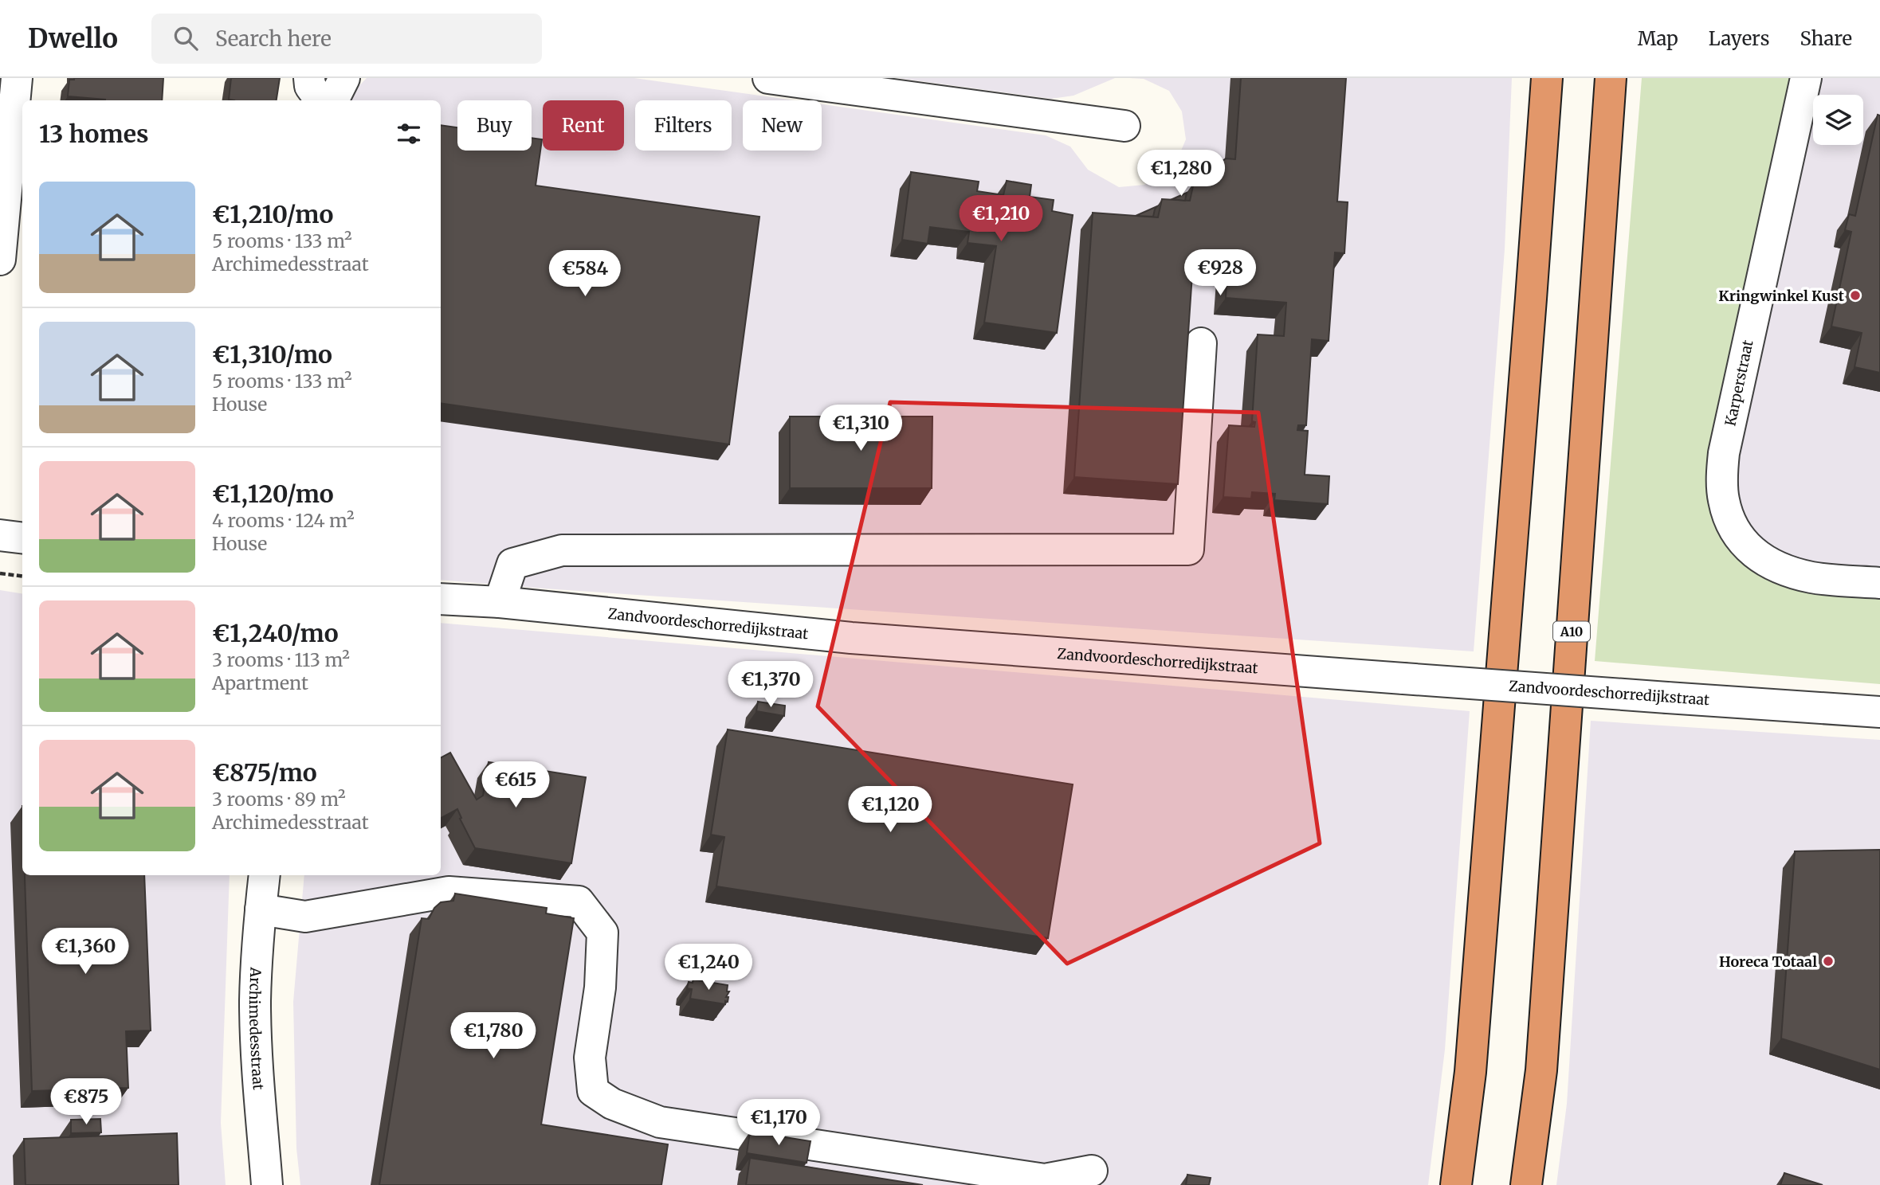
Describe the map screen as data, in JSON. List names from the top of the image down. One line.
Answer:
{"streets":{"highway":["A10"],"street":["Karperstraat","Zandvoordeschorredijkstraat","Archimedesstraat"]},"places":["Kringwinkel Kust","Horeca Totaal"],"page":{"header":"Dwello","search":"Search here","nav":["Map","Layers","Share"],"chip":["Buy","Rent","Filters","New"],"heading":"13 homes","price":["€1,280","€1,210","€928","€584","€1,310","€1,370","€615","€1,120","€1,360","€1,240","€1,780","€875","€1,170"],"list":[{"name":"€1,210/mo","note":"5 rooms · 133 m² · Archimedesstraat"},{"name":"€1,310/mo","note":"5 rooms · 133 m² · House"},{"name":"€1,120/mo","note":"4 rooms · 124 m² · House"},{"name":"€1,240/mo","note":"3 rooms · 113 m² · Apartment"},{"name":"€875/mo","note":"3 rooms · 89 m² · Archimedesstraat"}]}}
